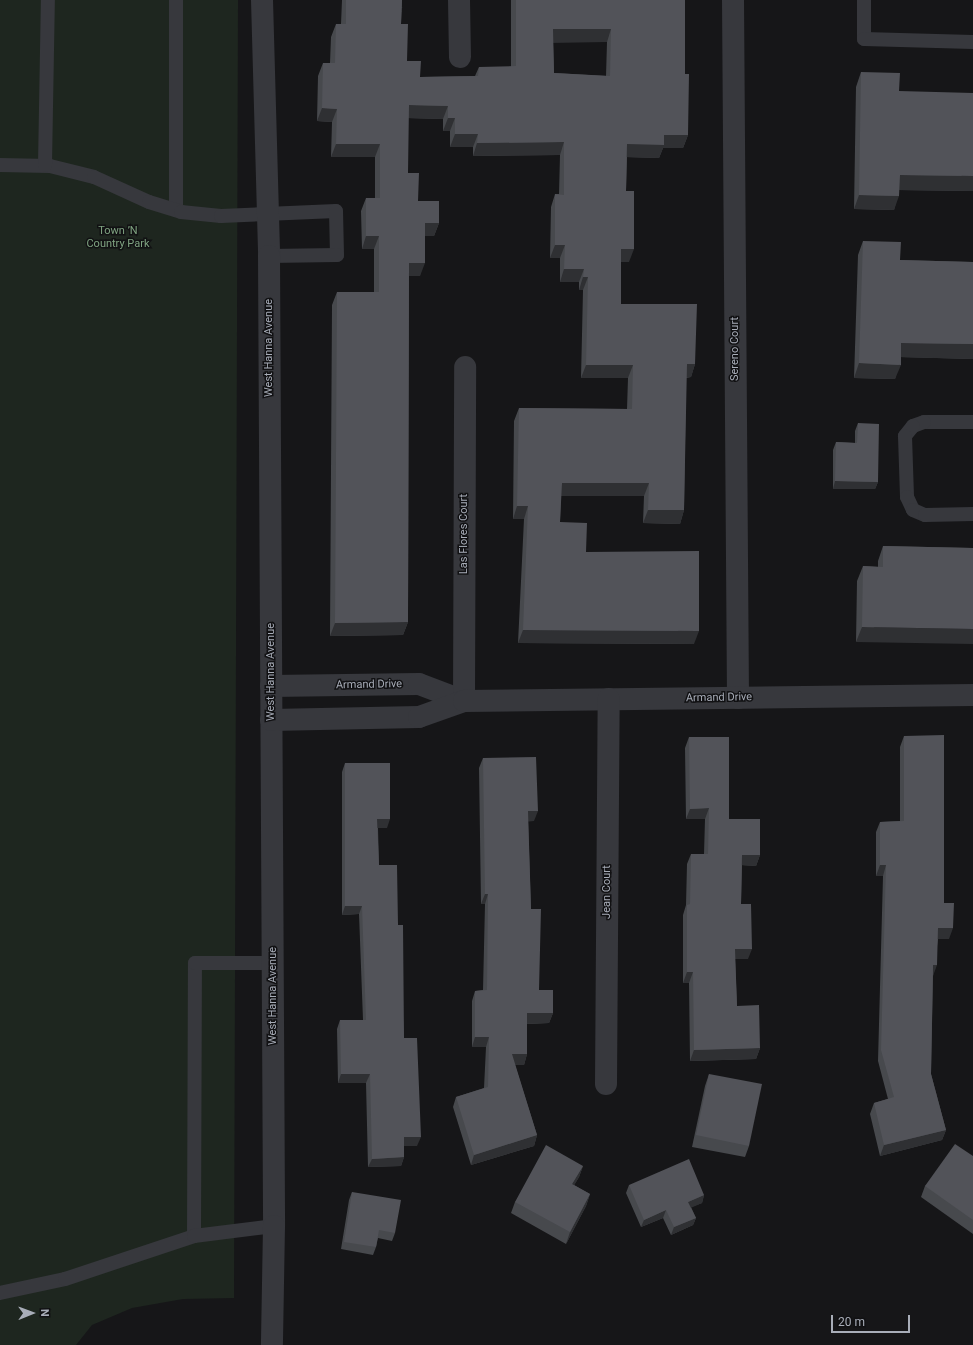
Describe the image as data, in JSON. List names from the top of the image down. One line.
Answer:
{"streets":{"street":["West Hanna Avenue","Sereno Court","Las Flores Court","Armand Drive","Jean Court"]},"crossings":[["West Hanna Avenue","Armand Drive"],["Sereno Court","Armand Drive"],["Las Flores Court","Armand Drive"],["Armand Drive","Jean Court"]],"parks":["Town ’N Country Park"],"scale_bar":"20 m","north":"right"}
